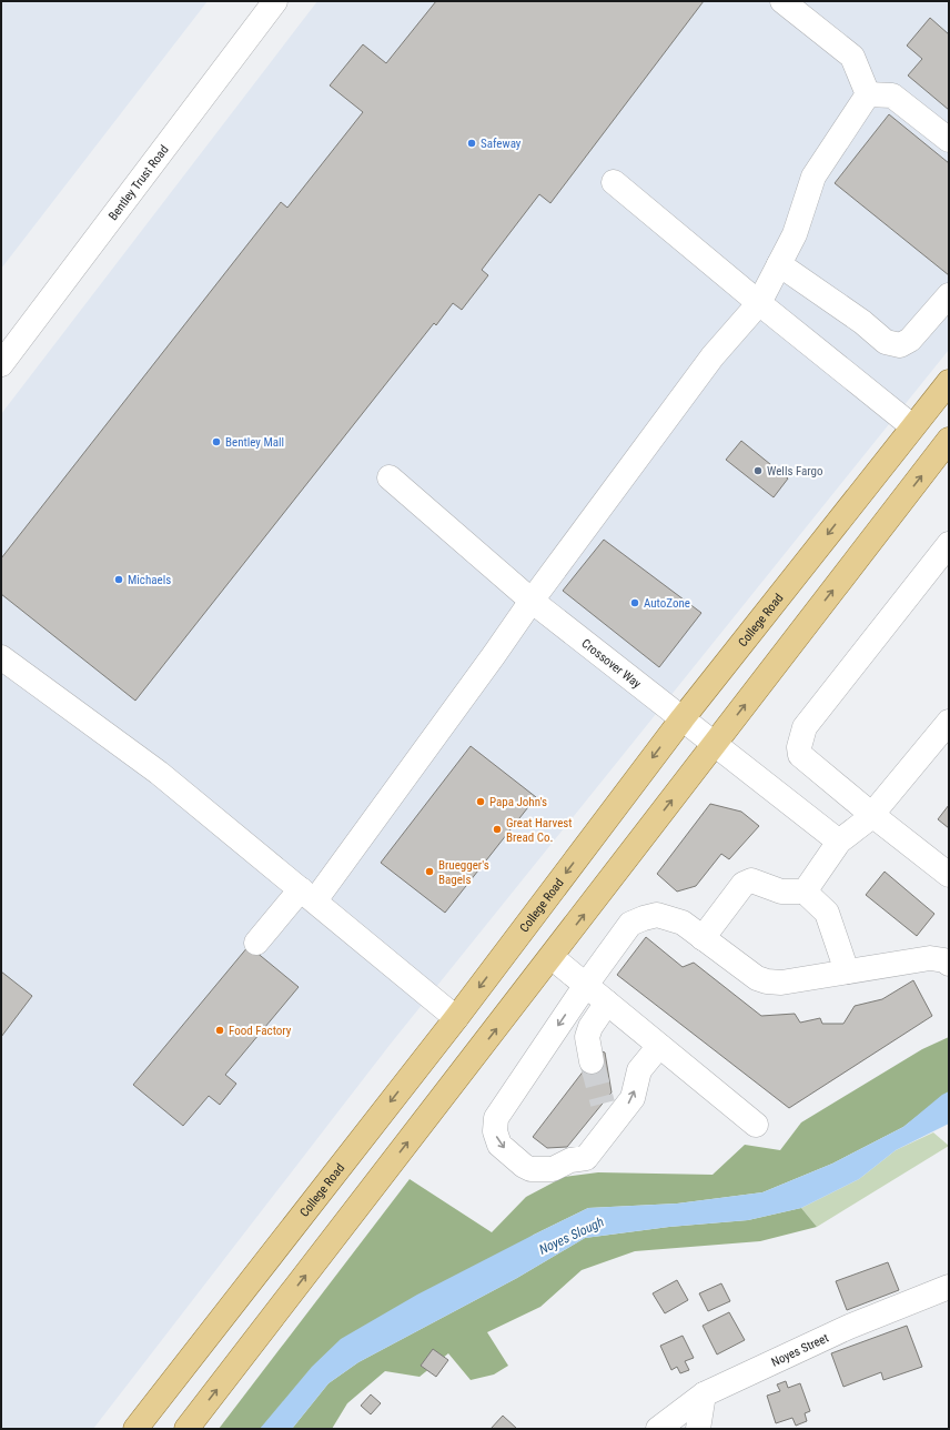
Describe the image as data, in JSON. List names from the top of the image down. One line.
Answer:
{"streets":{"main road":["College Road"],"street":["Bentley Trust Road","Crossover Way","Noyes Street"]},"crossings":[["College Road","Crossover Way"]],"water":["Noyes Slough"],"places":["Safeway","Bentley Mall","Wells Fargo","Michaels","AutoZone","Papa John's","Great Harvest Bread Co.","Bruegger's Bagels","Food Factory"]}
